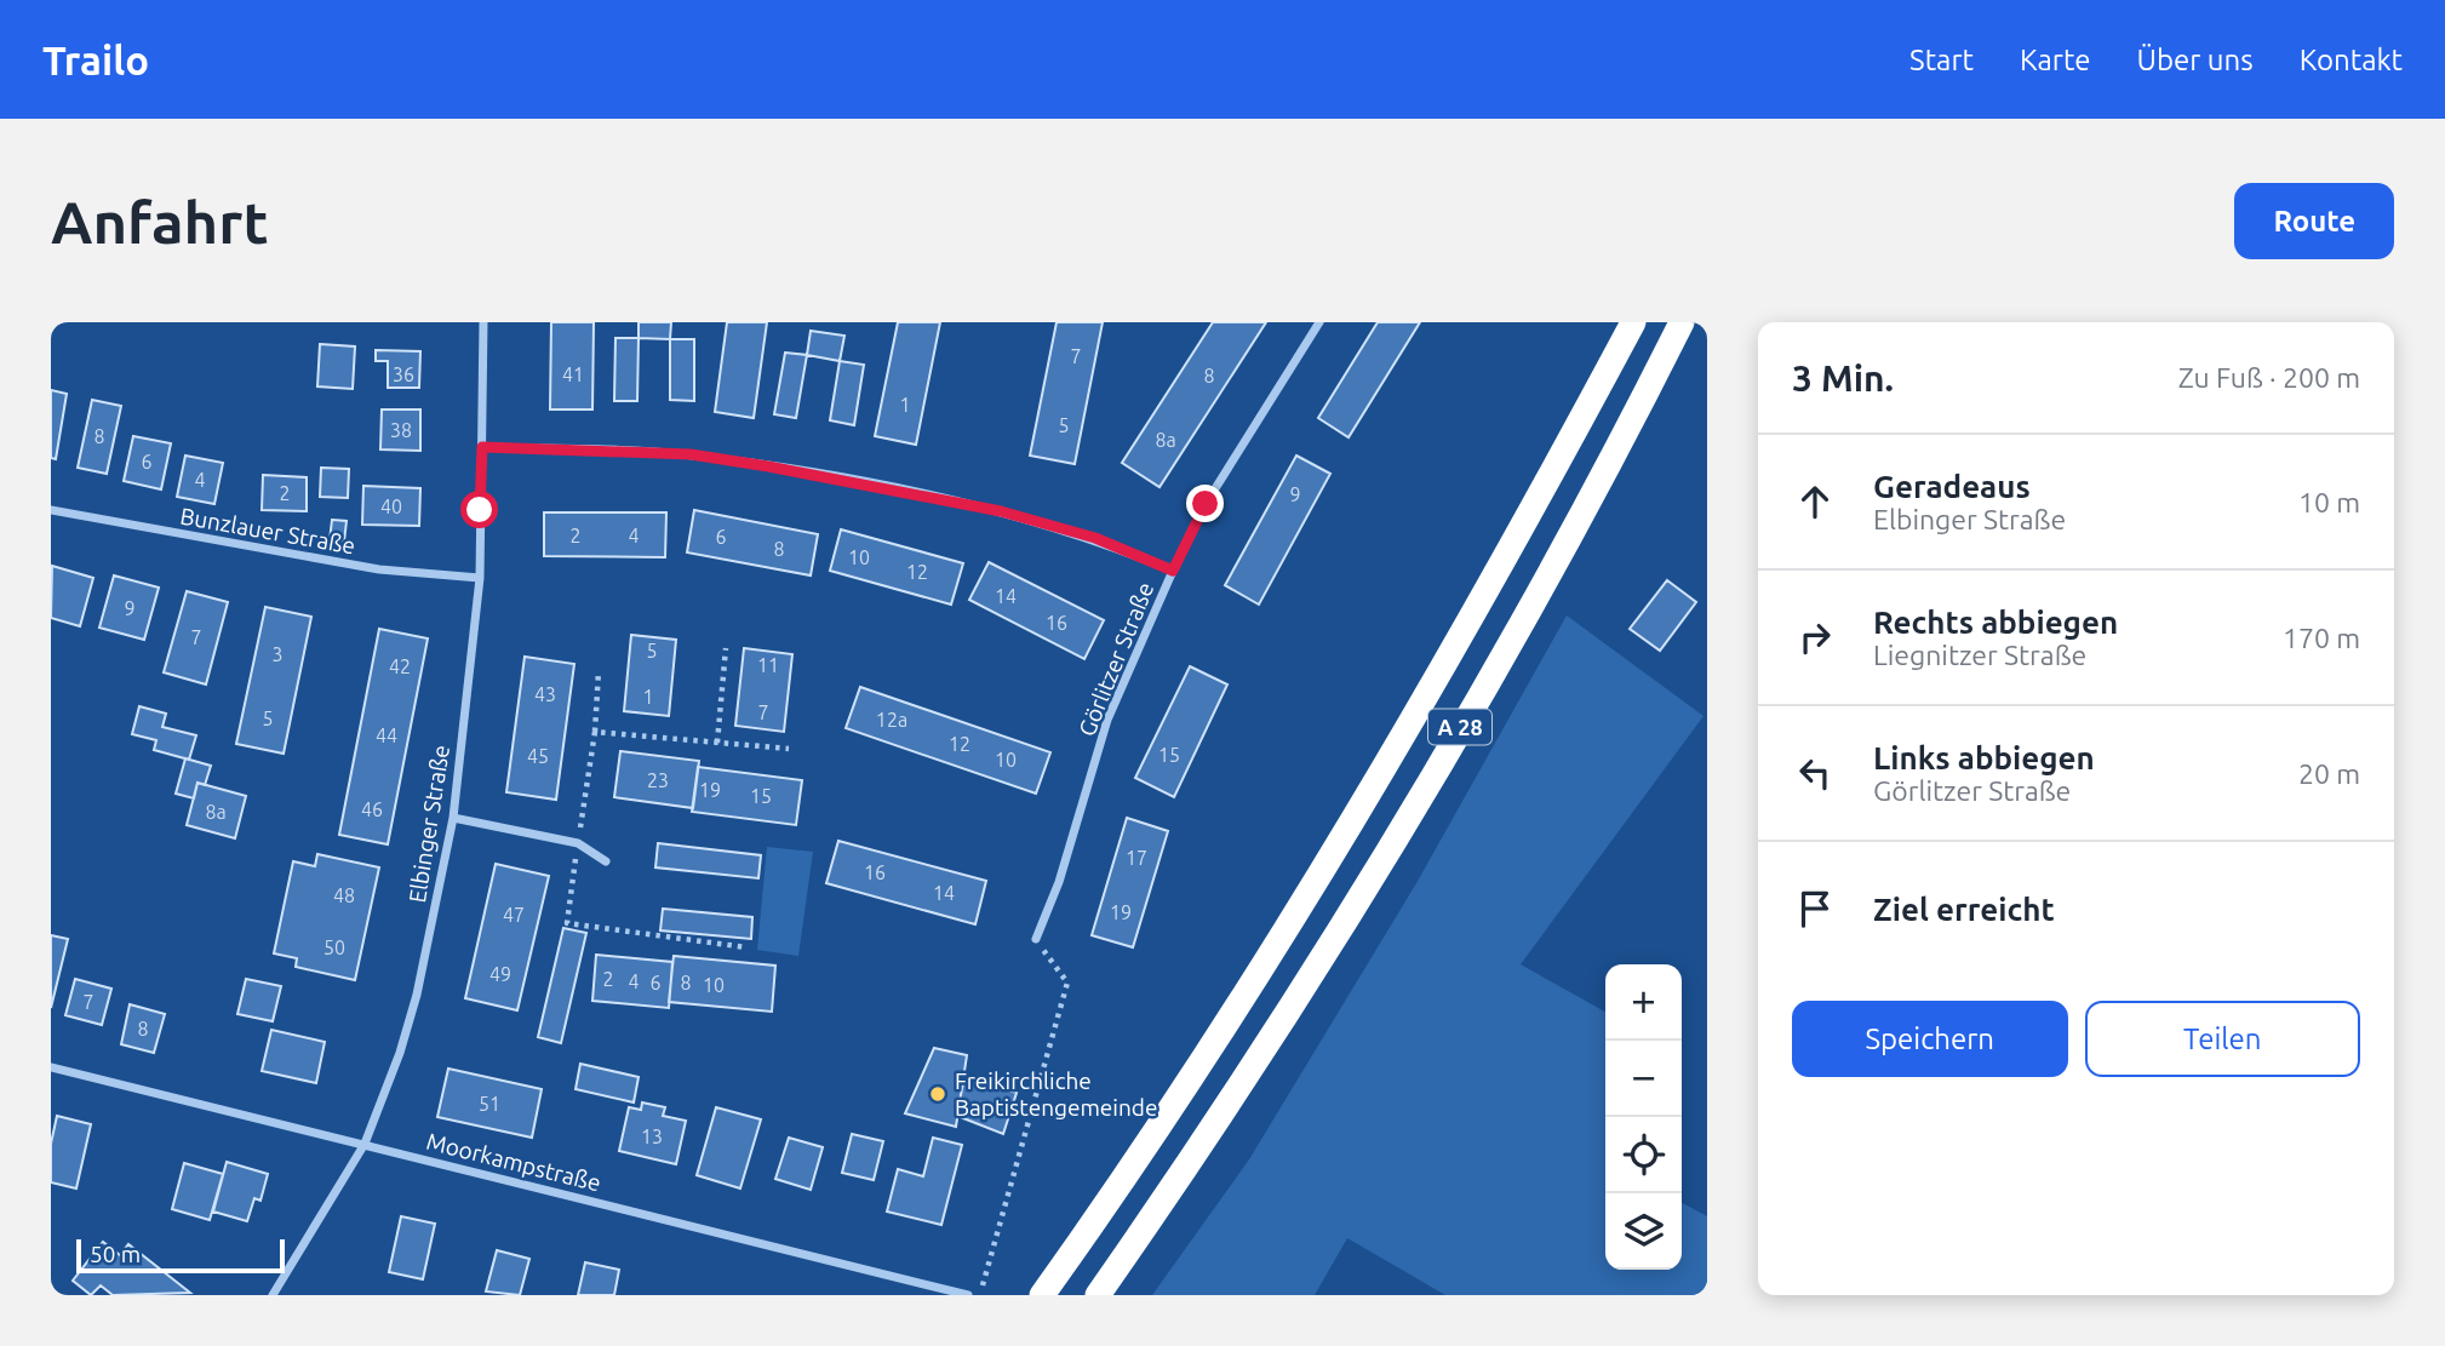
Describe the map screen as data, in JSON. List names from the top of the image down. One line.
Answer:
{"streets":{"highway":["A 28"],"street":["Bunzlauer Straße","Görlitzer Straße","Elbinger Straße","Moorkampstraße"]},"crossings":[["Bunzlauer Straße","Elbinger Straße"],["Elbinger Straße","Moorkampstraße"]],"places":["Freikirchliche Baptistengemeinde"],"house_numbers":["7","36","41","8","1","5","38","8","8a","6","4","2","9","40","2","4","6","8","10","12","14","9","16","7","5","3","11","42","43","1","7","5","12a","44","12","15","45","10","23","19","15","46","8a","17","16","14","48","19","47","50","49","2","4","6","8","10","7","8","51","13"],"scale_bar":"50 m","page":{"header":"Trailo","nav":["Start","Karte","Über uns","Kontakt"],"buttons":["Route",["Speichern","Teilen"]],"title":"Anfahrt","heading":["3 Min.","Zu Fuß · 200 m"],"list":[["Geradeaus","Elbinger Straße","10 m"],["Rechts abbiegen","Liegnitzer Straße","170 m"],["Links abbiegen","Görlitzer Straße","20 m"],"Ziel erreicht"],"map_buttons":["+","−"],"scale":"50 m"}}
